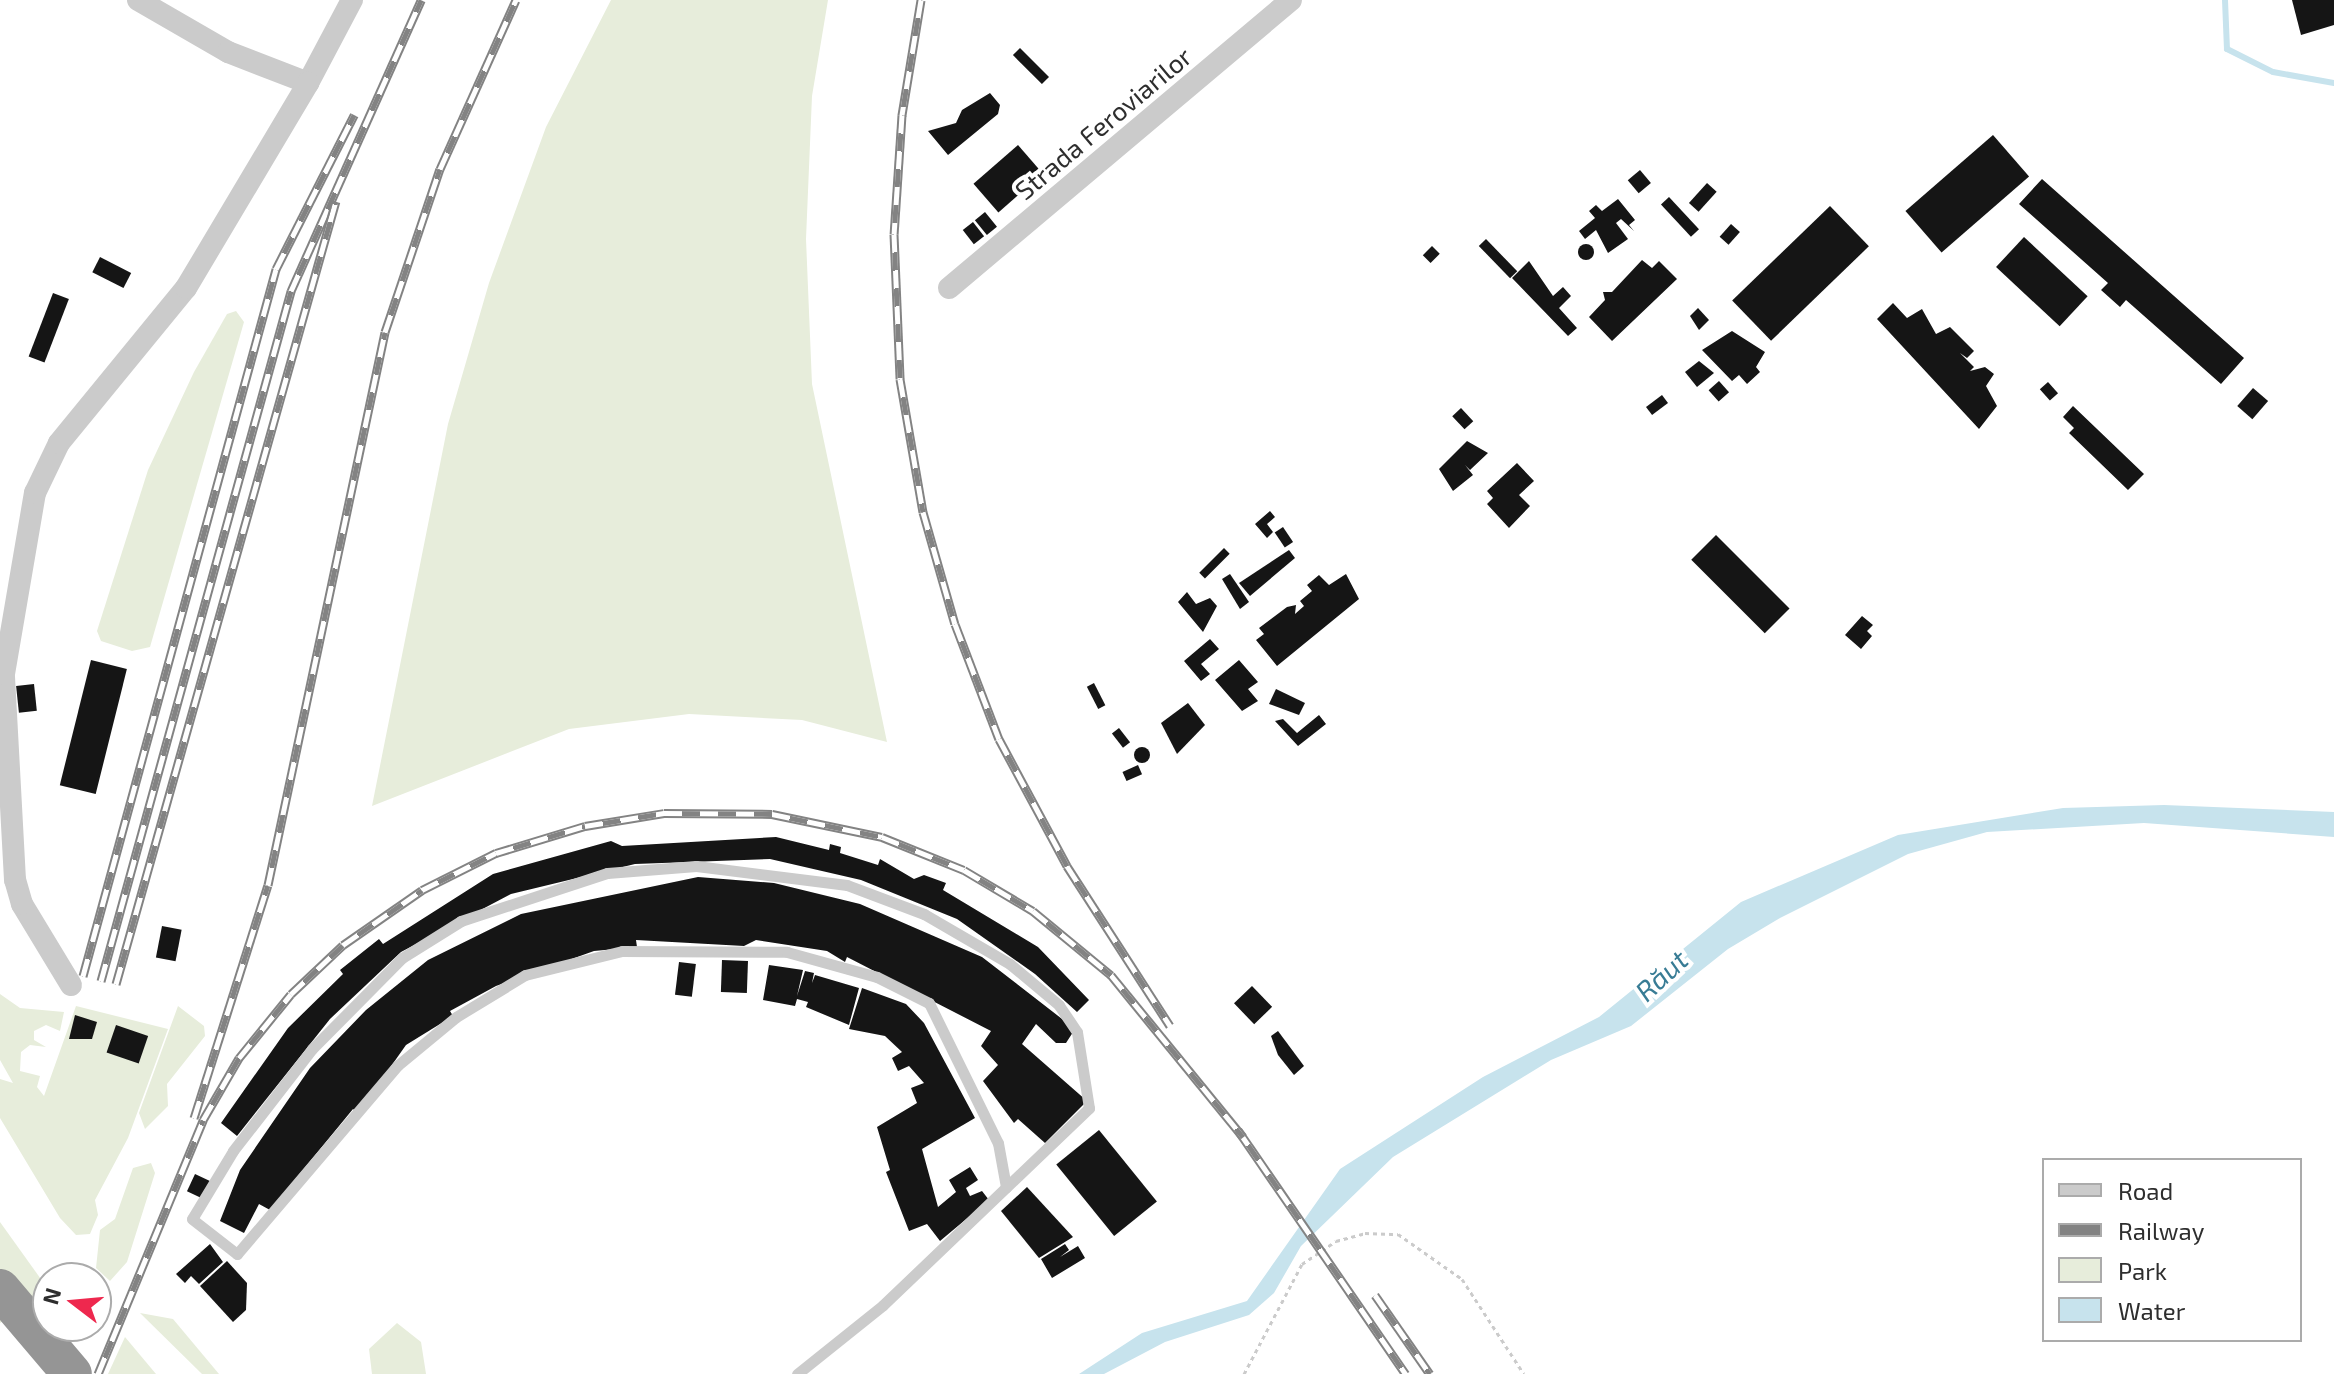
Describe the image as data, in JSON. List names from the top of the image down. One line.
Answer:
{"streets":{"street":["Strada Feroviarilor"]},"water":["Răut"],"legend":["Road","Railway","Park","Water"],"north":"left"}
